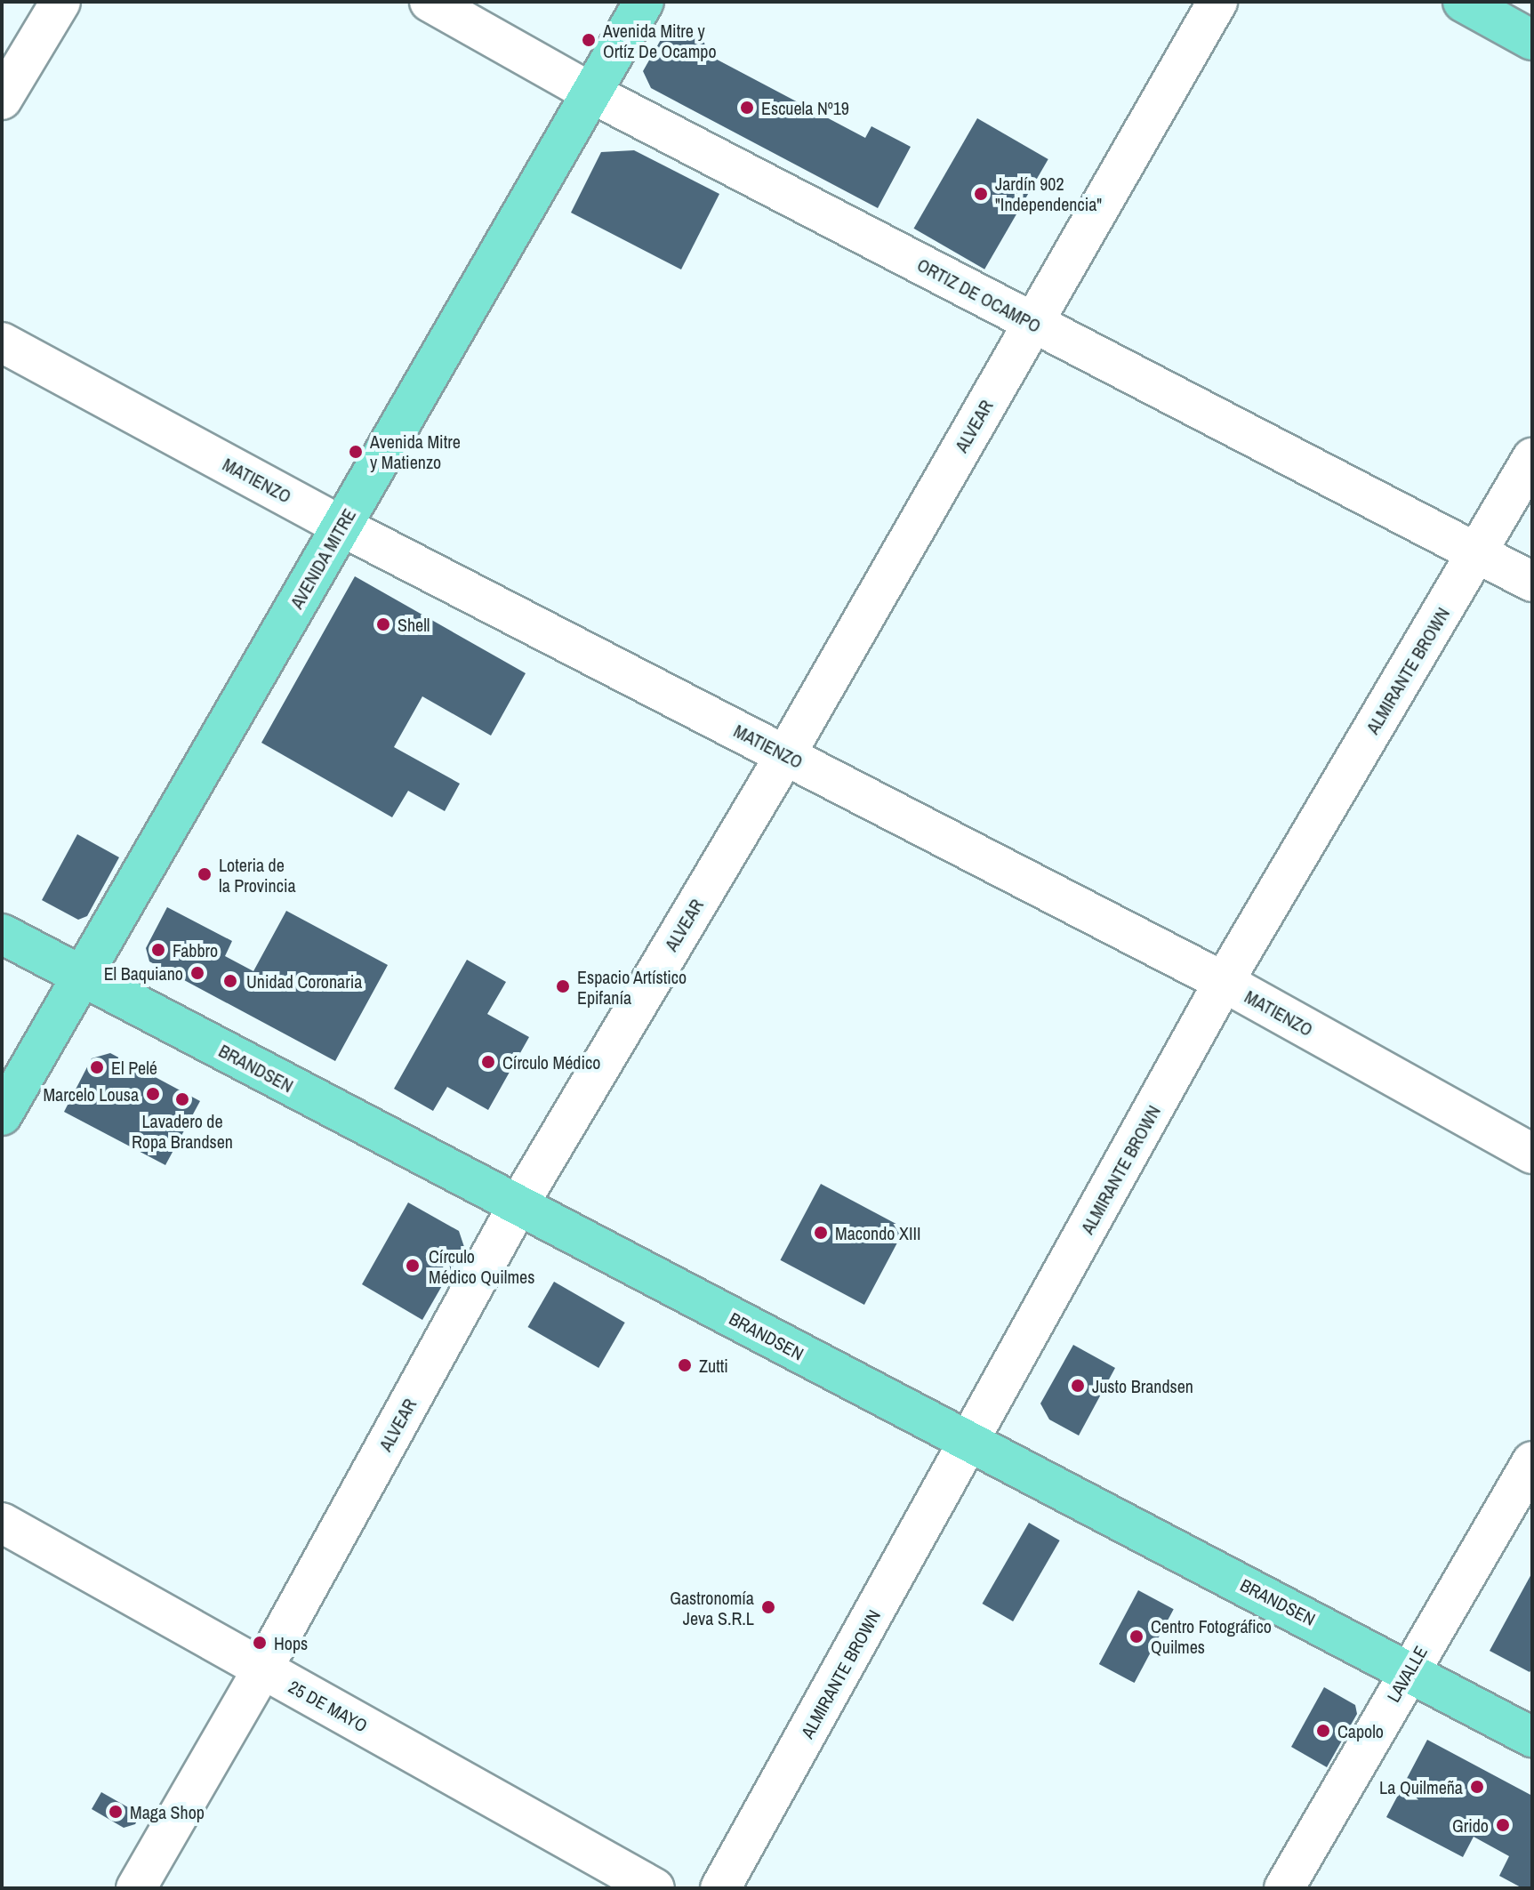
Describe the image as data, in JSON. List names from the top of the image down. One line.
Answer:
{"streets":{"main road":["AVENIDA MITRE","BRANDSEN"],"street":["ORTIZ DE OCAMPO","ALVEAR","MATIENZO","ALMIRANTE BROWN","LAVALLE","25 DE MAYO"]},"crossings":[["ORTIZ DE OCAMPO","ALVEAR"],["ORTIZ DE OCAMPO","AVENIDA MITRE"],["ORTIZ DE OCAMPO","ALMIRANTE BROWN"],["ALVEAR","MATIENZO"],["ALVEAR","BRANDSEN"],["ALVEAR","25 DE MAYO"],["MATIENZO","AVENIDA MITRE"],["MATIENZO","ALMIRANTE BROWN"],["AVENIDA MITRE","BRANDSEN"],["ALMIRANTE BROWN","BRANDSEN"],["BRANDSEN","LAVALLE"]],"places":["Avenida Mitre y Ortíz De Ocampo","Escuela Nº19","Jardín 902 \"Independencia\"","Avenida Mitre y Matienzo","Shell","Loteria de la Provincia","Fabbro","El Baquiano","Unidad Coronaria","Espacio Artístico Epifanía","Círculo Médico","El Pelé","Marcelo Lousa","Lavadero de Ropa Brandsen","Macondo XIII","Círculo Médico Quilmes","Zutti","Justo Brandsen","Gastronomía Jeva S.R.L","Centro Fotográfico Quilmes","Hops","Capolo","La Quilmeña","Maga Shop","Grido"]}
